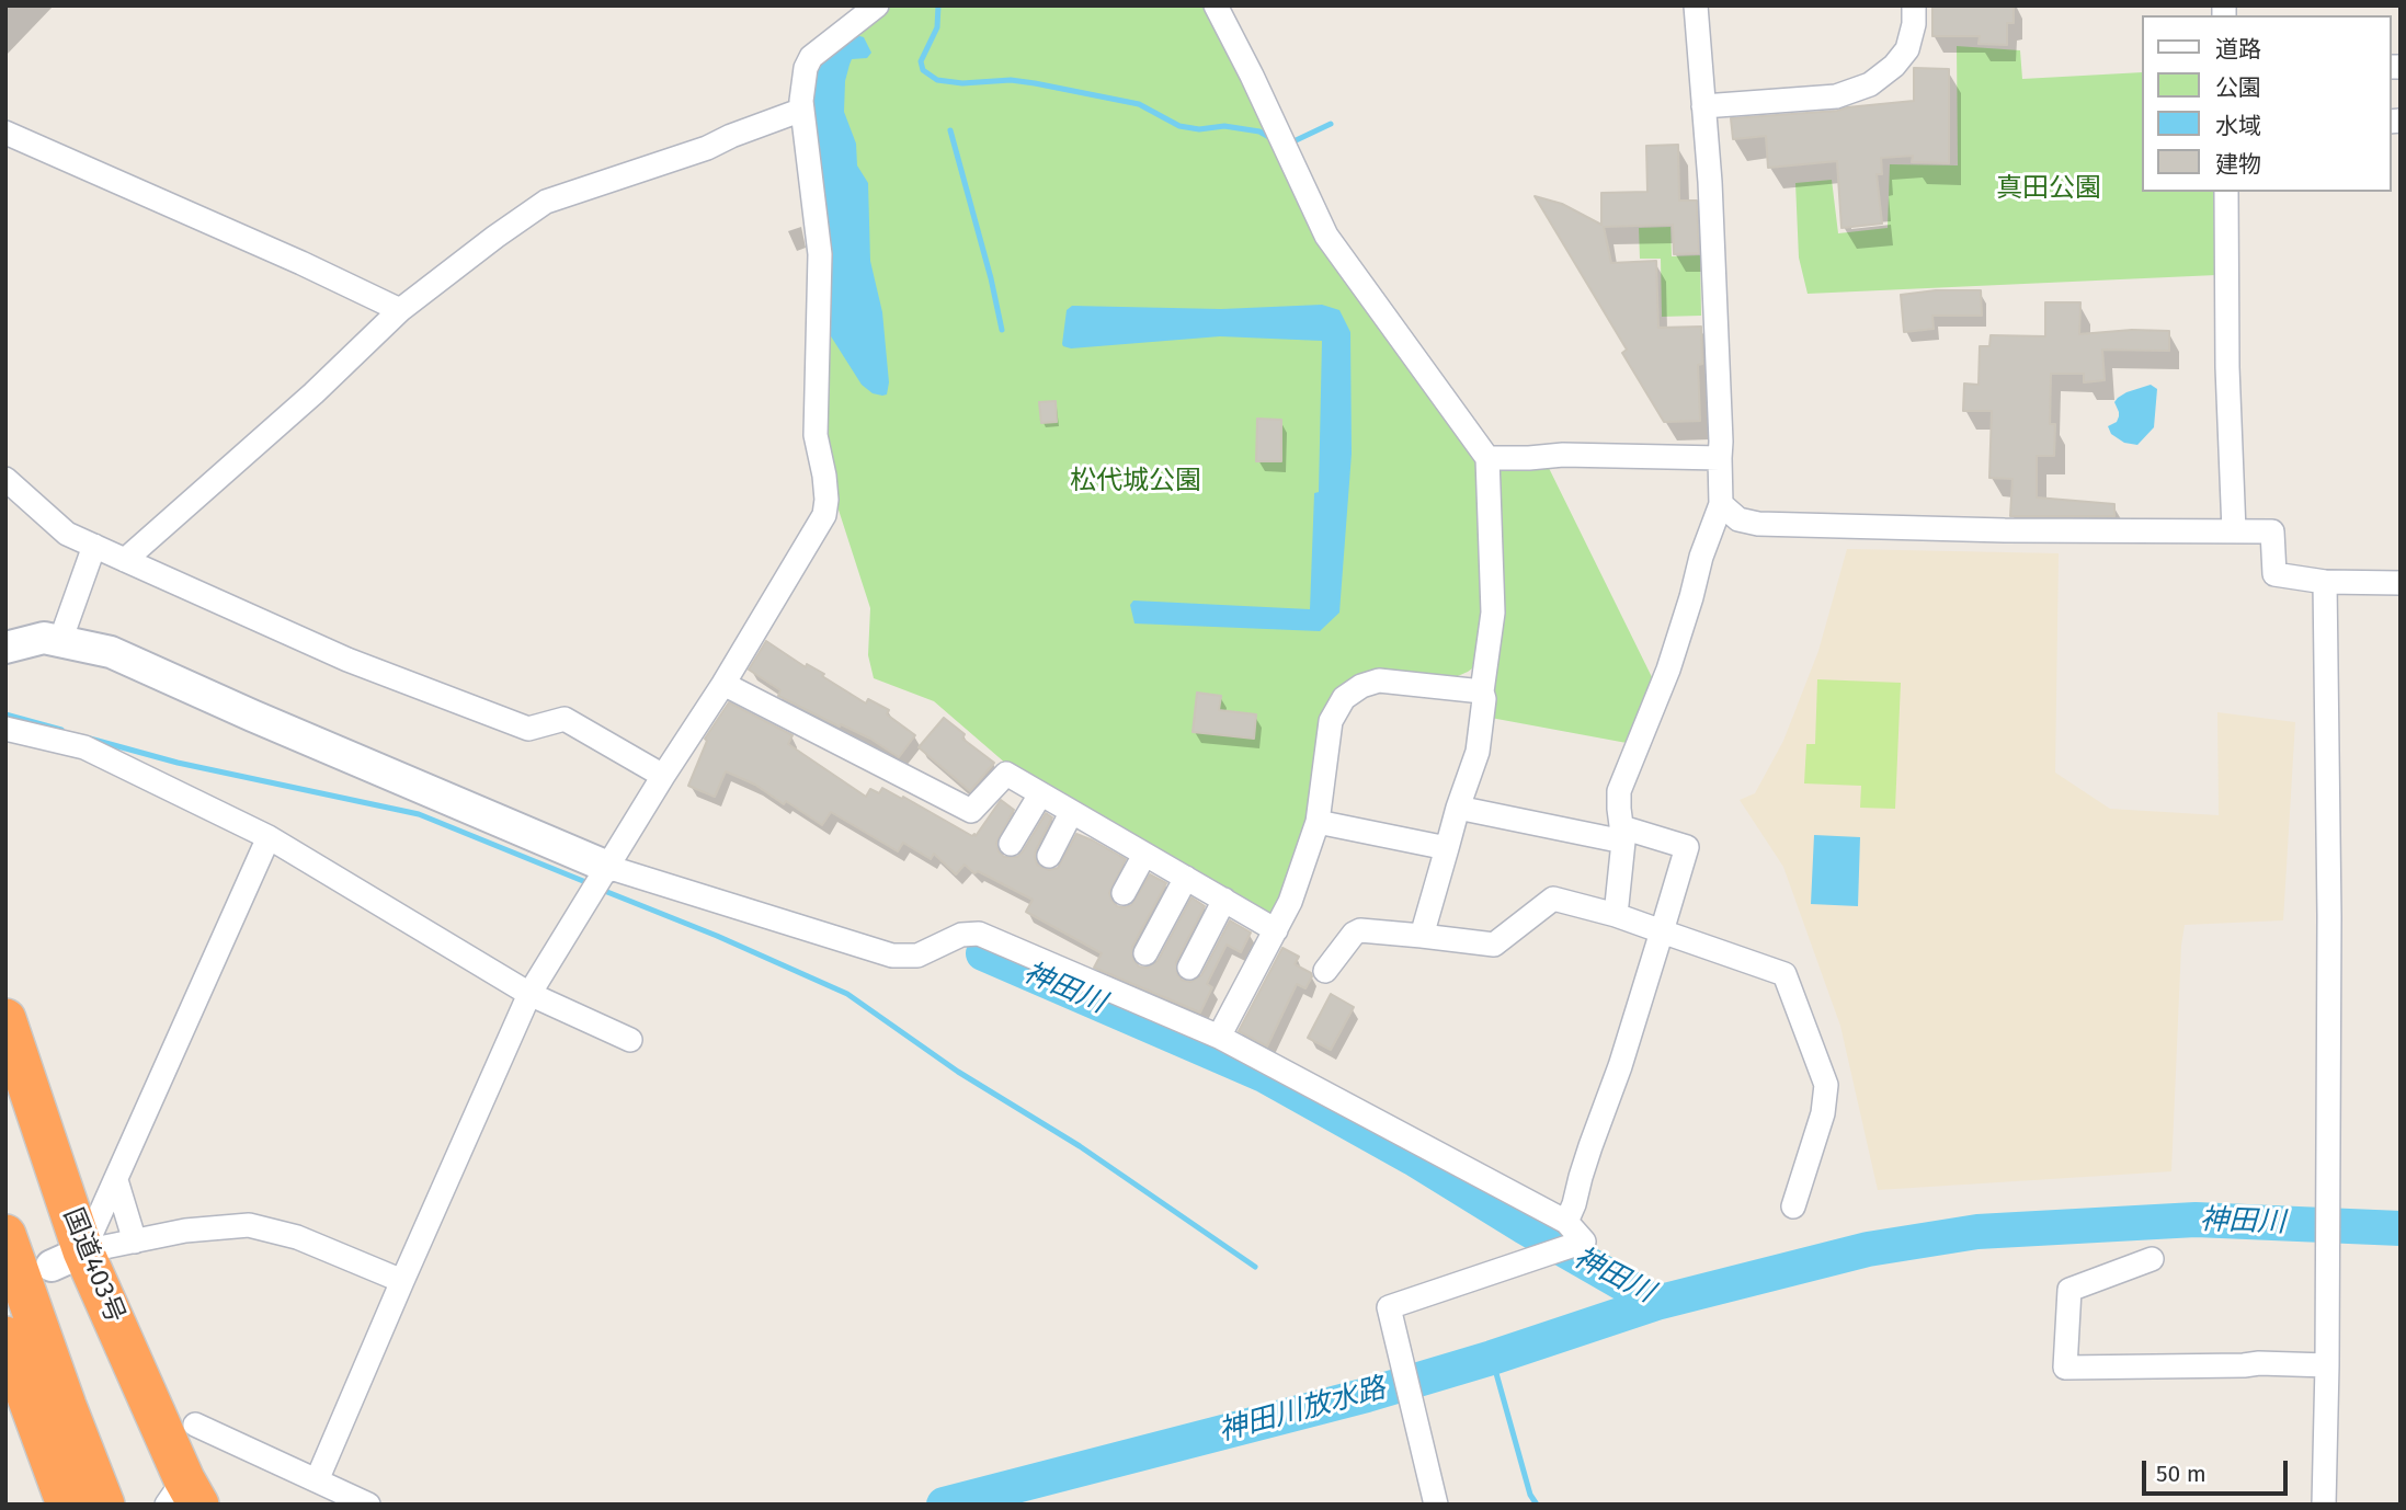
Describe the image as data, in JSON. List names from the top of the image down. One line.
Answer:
{"streets":{"highway":["国道403号"]},"water":["神田川","神田川放水路"],"parks":["真田公園","松代城公園"],"legend":["道路","公園","水域","建物"],"scale_bar":"50 m"}
